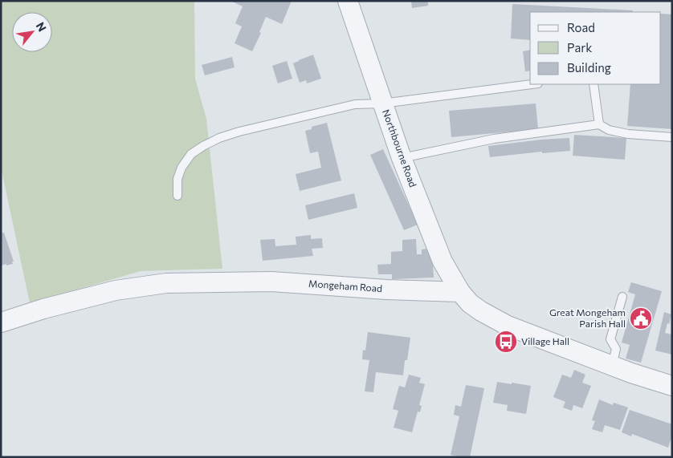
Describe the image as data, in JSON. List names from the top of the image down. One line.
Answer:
{"streets":{"street":["Northbourne Road","Mongeham Road"]},"crossings":[["Northbourne Road","Mongeham Road"]],"places":{"public building":["Great Mongeham Parish Hall"],"bus stop":["Village Hall"]},"legend":["Road","Park","Building"],"north":"top right"}
